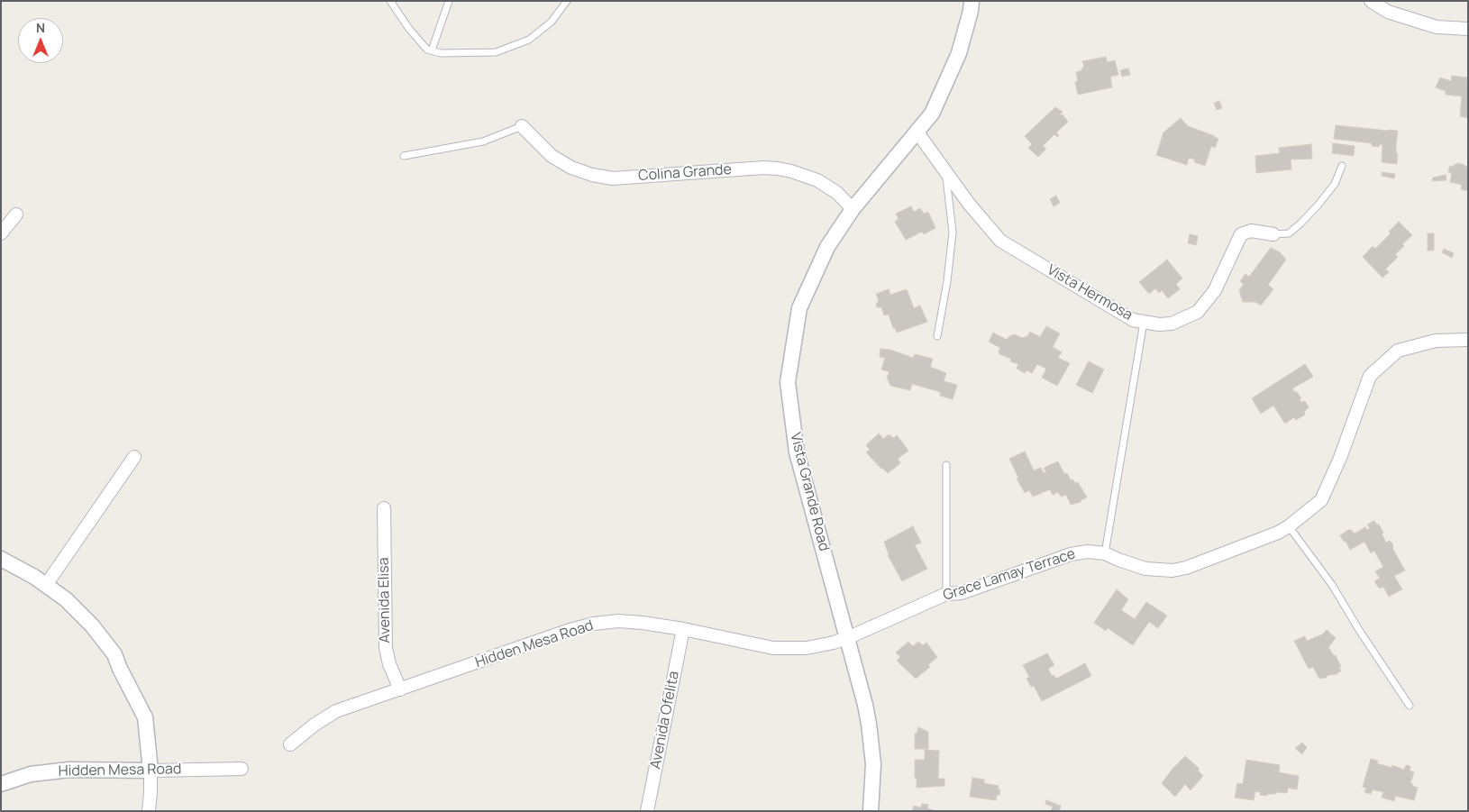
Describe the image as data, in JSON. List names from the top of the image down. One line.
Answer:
{"streets":{"street":["Colina Grande","Vista Hermosa","Vista Grande Road","Grace Lamay Terrace","Avenida Elisa","Hidden Mesa Road","Avenida Ofelita"]},"crossings":[["Colina Grande","Vista Grande Road"],["Vista Hermosa","Vista Grande Road"],["Vista Grande Road","Grace Lamay Terrace"],["Vista Grande Road","Hidden Mesa Road"],["Grace Lamay Terrace","Hidden Mesa Road"],["Avenida Elisa","Hidden Mesa Road"],["Hidden Mesa Road","Avenida Ofelita"]],"north":"top"}
